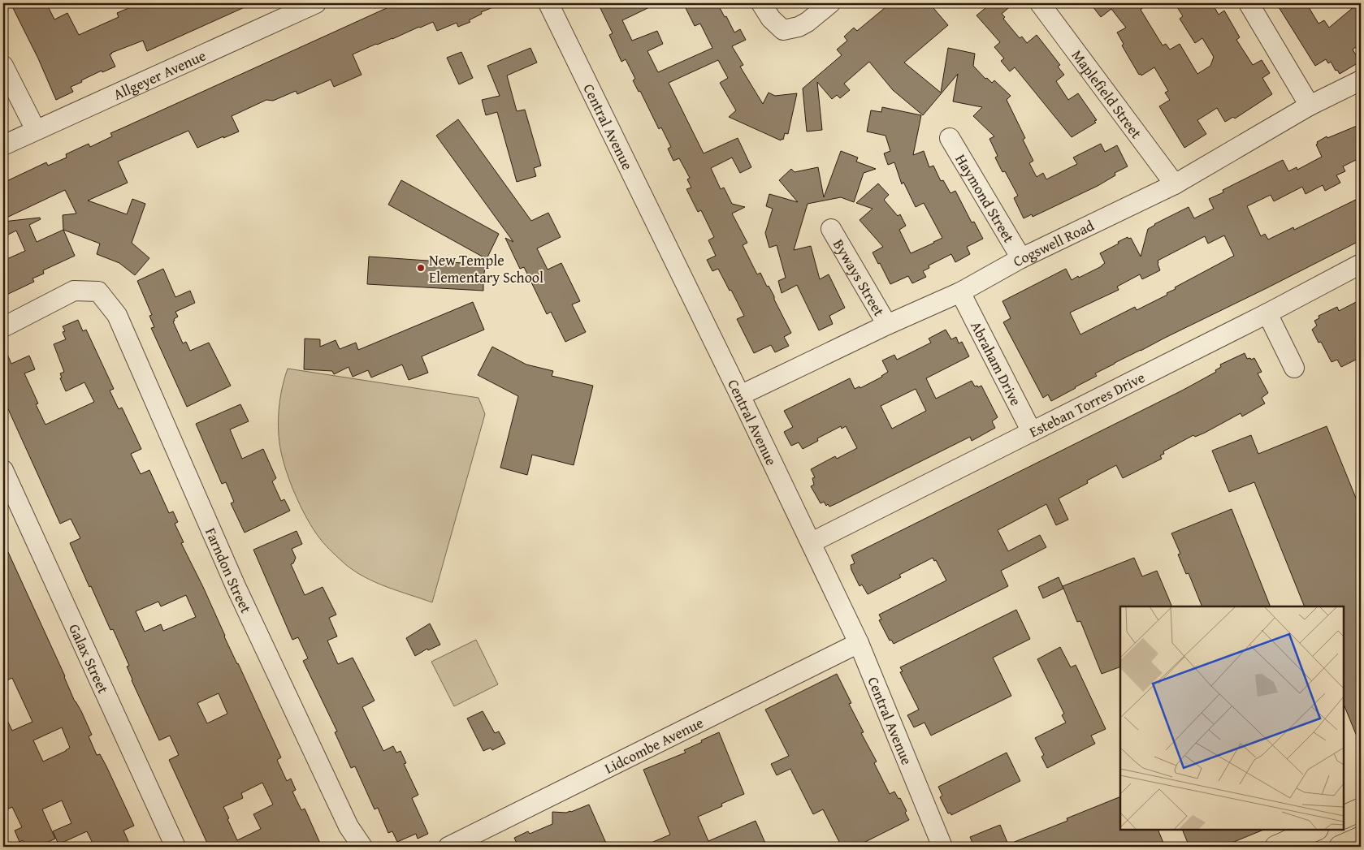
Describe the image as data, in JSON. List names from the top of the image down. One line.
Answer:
{"streets":{"street":["Allgeyer Avenue","Maplefield Street","Central Avenue","Haymond Street","Cogswell Road","Byways Street","Abraham Drive","Esteban Torres Drive","Farndon Street","Galax Street","Lidcombe Avenue"]},"crossings":[["Maplefield Street","Cogswell Road"],["Central Avenue","Cogswell Road"],["Central Avenue","Esteban Torres Drive"],["Central Avenue","Lidcombe Avenue"],["Haymond Street","Cogswell Road"],["Cogswell Road","Byways Street"],["Cogswell Road","Abraham Drive"],["Abraham Drive","Esteban Torres Drive"]],"places":["New Temple Elementary School"]}
